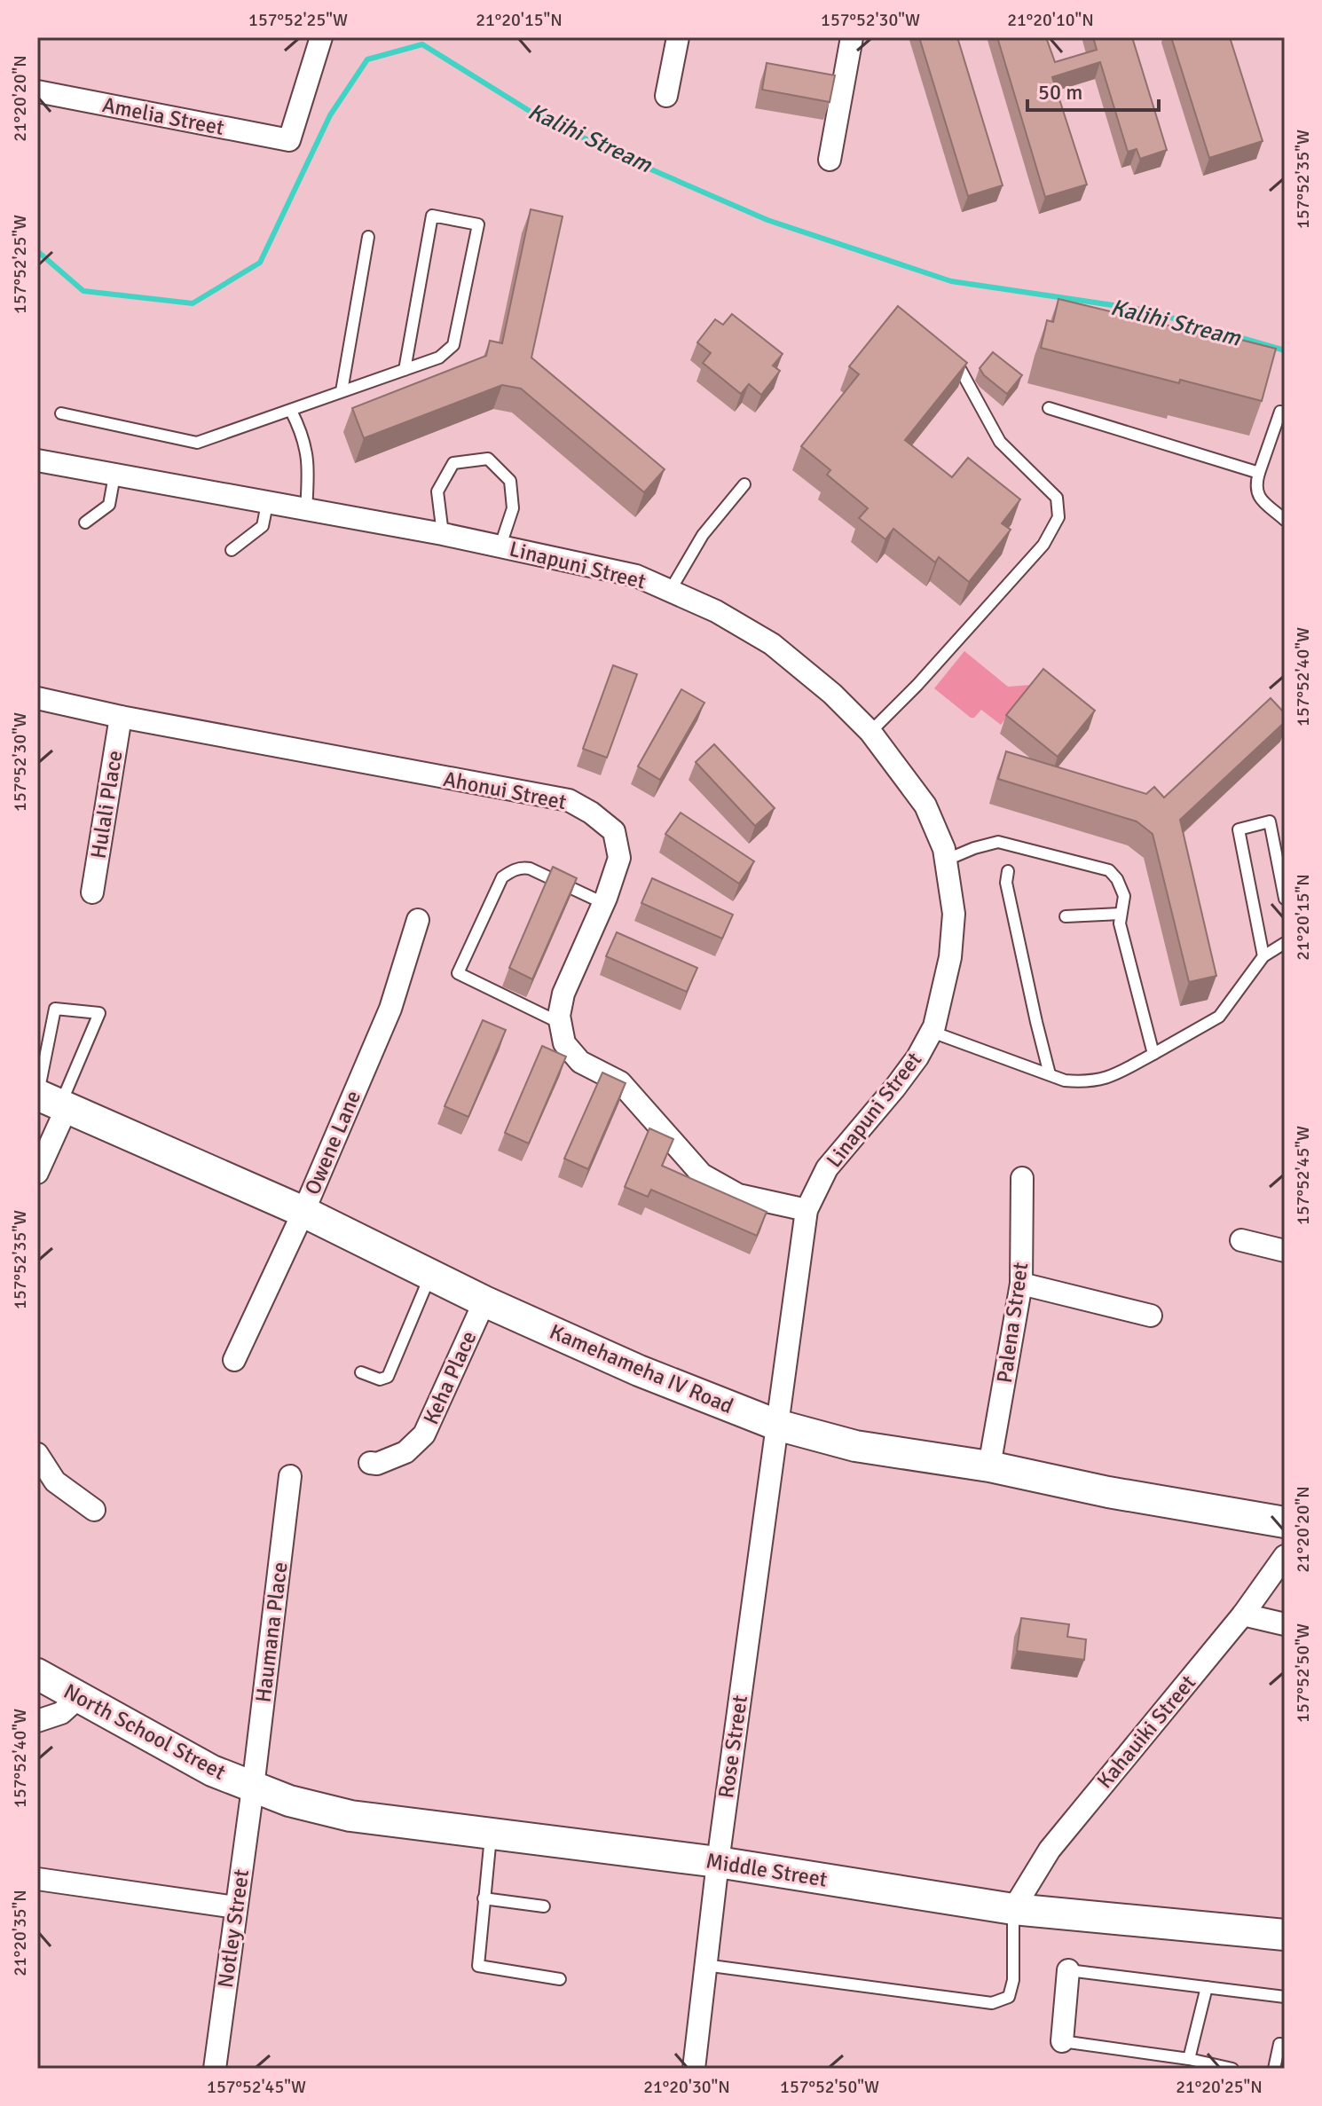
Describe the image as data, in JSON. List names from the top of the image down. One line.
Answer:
{"streets":{"street":["Amelia Street","Linapuni Street","Ahonui Street","Hulali Place","Owene Lane","Palena Street","Kamehameha IV Road","Keha Place","Haumana Place","North School Street","Kahauiki Street","Rose Street","Middle Street","Notley Street"]},"crossings":[["Linapuni Street","Kamehameha IV Road"],["Linapuni Street","Rose Street"],["Ahonui Street","Hulali Place"],["Owene Lane","Kamehameha IV Road"],["Palena Street","Kamehameha IV Road"],["Kamehameha IV Road","Keha Place"],["Kamehameha IV Road","Rose Street"],["Haumana Place","North School Street"],["Haumana Place","Middle Street"],["Haumana Place","Notley Street"],["North School Street","Middle Street"],["North School Street","Notley Street"],["Kahauiki Street","Middle Street"],["Rose Street","Middle Street"],["Middle Street","Notley Street"]],"water":["Kalihi Stream"],"scale_bar":"50 m","coordinates":["157°52'25\"W","21°20'15\"N","157°52'30\"W","21°20'10\"N","21°20'20\"N","157°52'35\"W","157°52'40\"W","157°52'45\"W","157°52'50\"W","21°20'35\"N","21°20'30\"N","21°20'25\"N"]}
